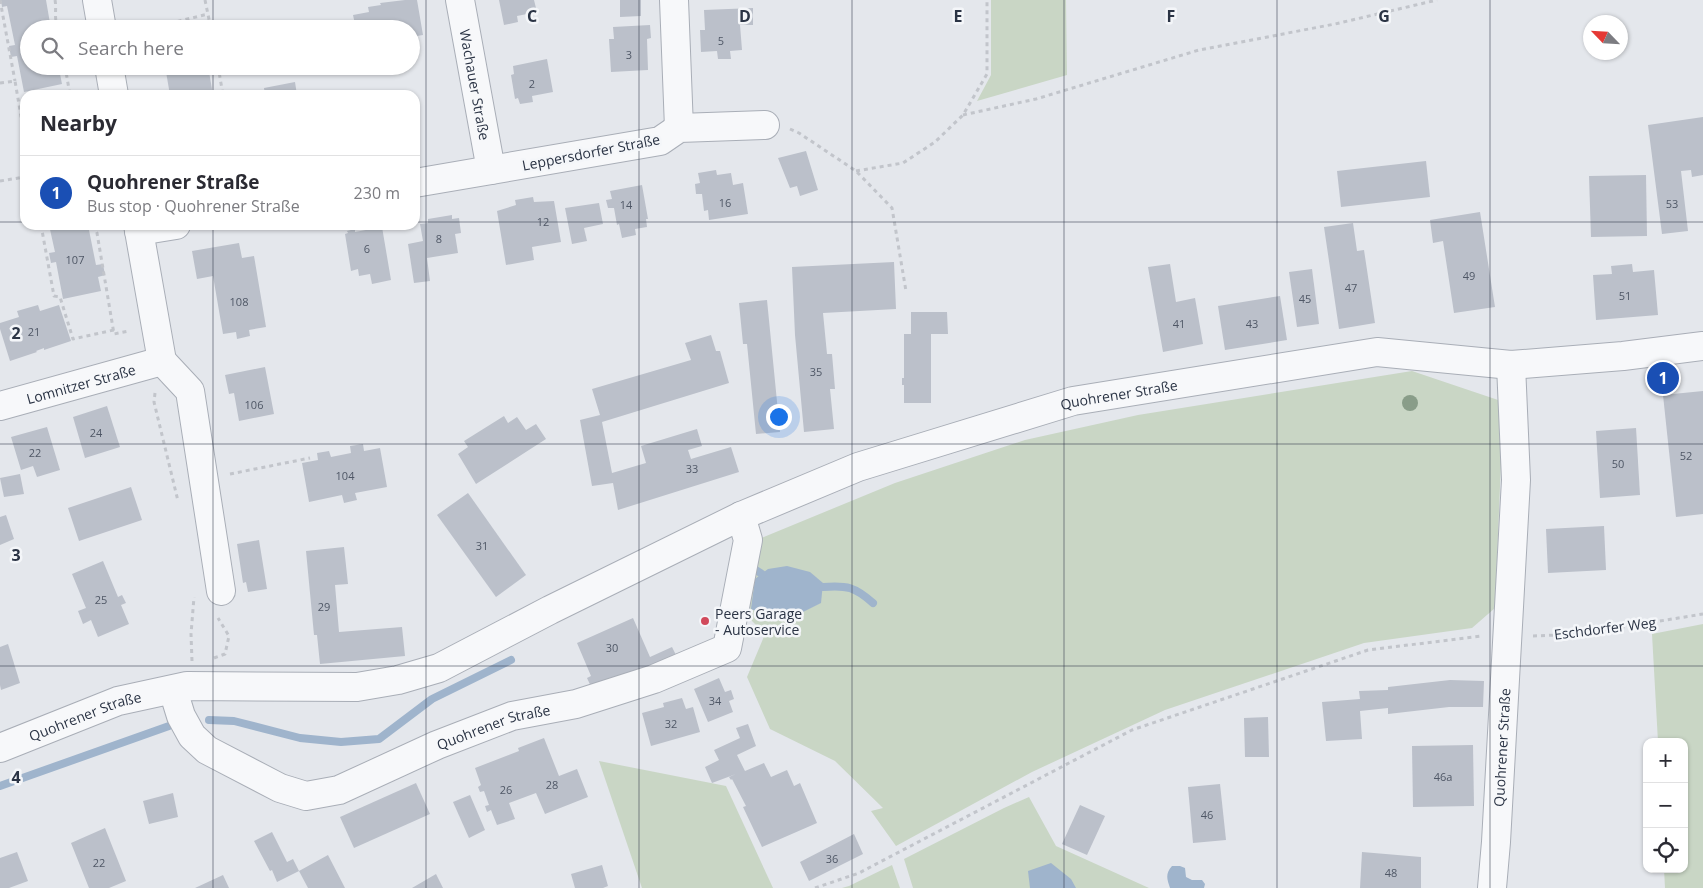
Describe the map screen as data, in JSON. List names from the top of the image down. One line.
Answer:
{"streets":{"street":["Wachauer Straße","Leppersdorfer Straße","Lomnitzer Straße","Quohrener Straße"],"path":["Eschdorfer Weg"]},"crossings":[["Wachauer Straße","Leppersdorfer Straße"],["Quohrener Straße","Eschdorfer Weg"]],"places":["Peers Garage - Autoservice"],"house_numbers":["5","3","2","16","53","14","12","8","6","107","49","47","51","45","108","41","43","21","35","106","24","22","52","50","33","104","31","25","29","30","34","32","46a","28","26","46","36","22","48"],"north":"top left","page":{"search":"Search here","heading":"Nearby","list":[{"mark":"1","name":"Quohrener Straße","note":"Bus stop · Quohrener Straße","value":"230 m"}],"pins":"1","map_buttons":["+","−"]},"grid":{"columns":["C","D","E","F","G"],"rows":["2","3","4"]}}
